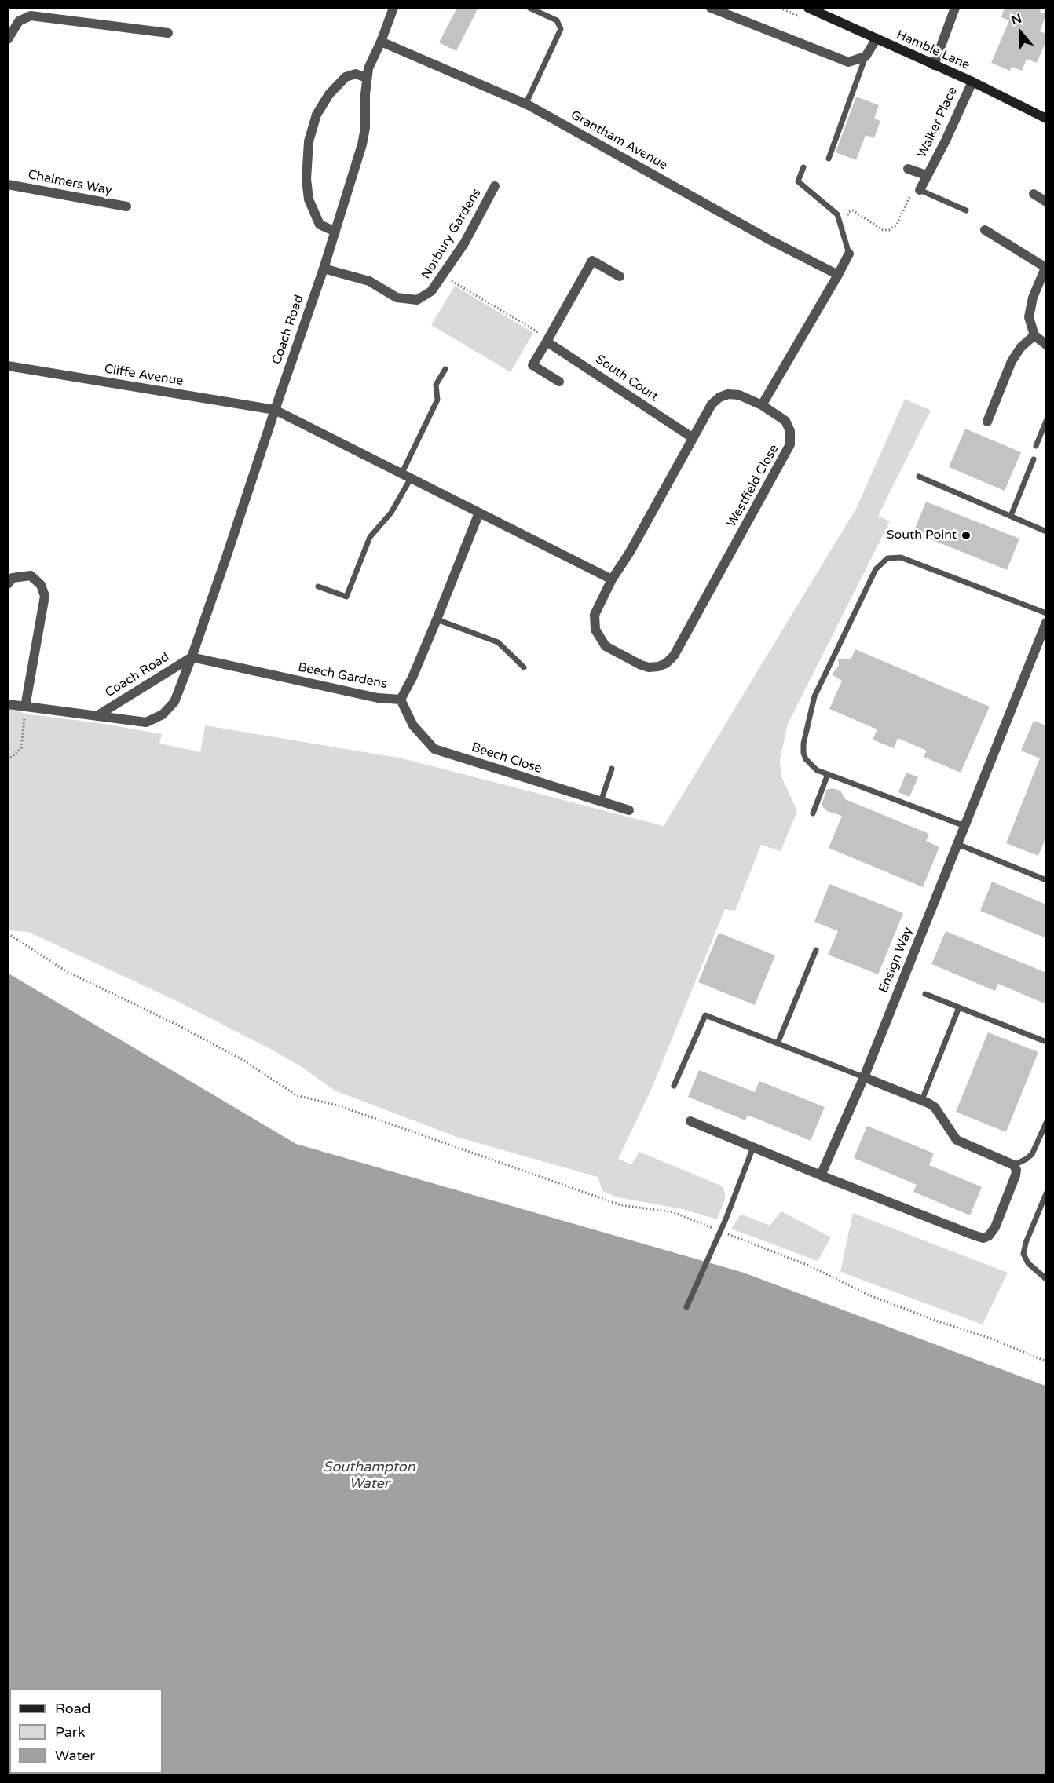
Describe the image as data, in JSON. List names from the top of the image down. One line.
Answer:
{"streets":{"main road":["Hamble Lane"],"street":["Walker Place","Grantham Avenue","Chalmers Way","Norbury Gardens","Coach Road","Cliffe Avenue","South Court","Westfield Close","Beech Gardens","Beech Close","Ensign Way"]},"crossings":[["Hamble Lane","Walker Place"],["Grantham Avenue","Coach Road"],["Norbury Gardens","Coach Road"],["Coach Road","Cliffe Avenue"],["Coach Road","Beech Gardens"],["South Court","Westfield Close"],["Beech Gardens","Beech Close"]],"water":["Southampton Water"],"places":["South Point"],"legend":["Road","Park","Water"],"north":"top"}
